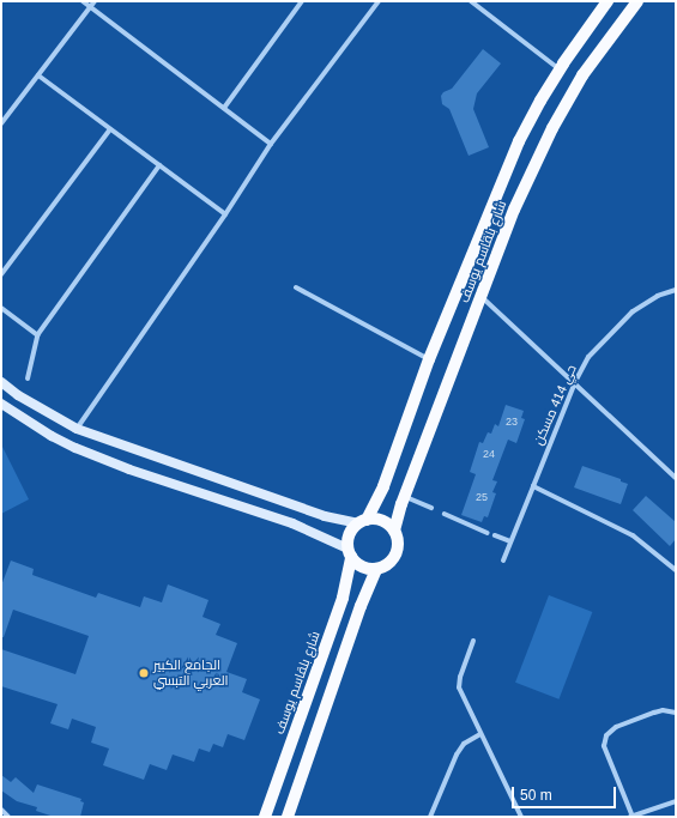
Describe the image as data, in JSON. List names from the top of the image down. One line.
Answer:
{"streets":{"main road":["شارع بلقاسم يوسف"],"street":["حي 414 مسكن"]},"places":["الجامع الكبير العربي التبسي"],"house_numbers":["23","24","25"],"scale_bar":"50 m"}
